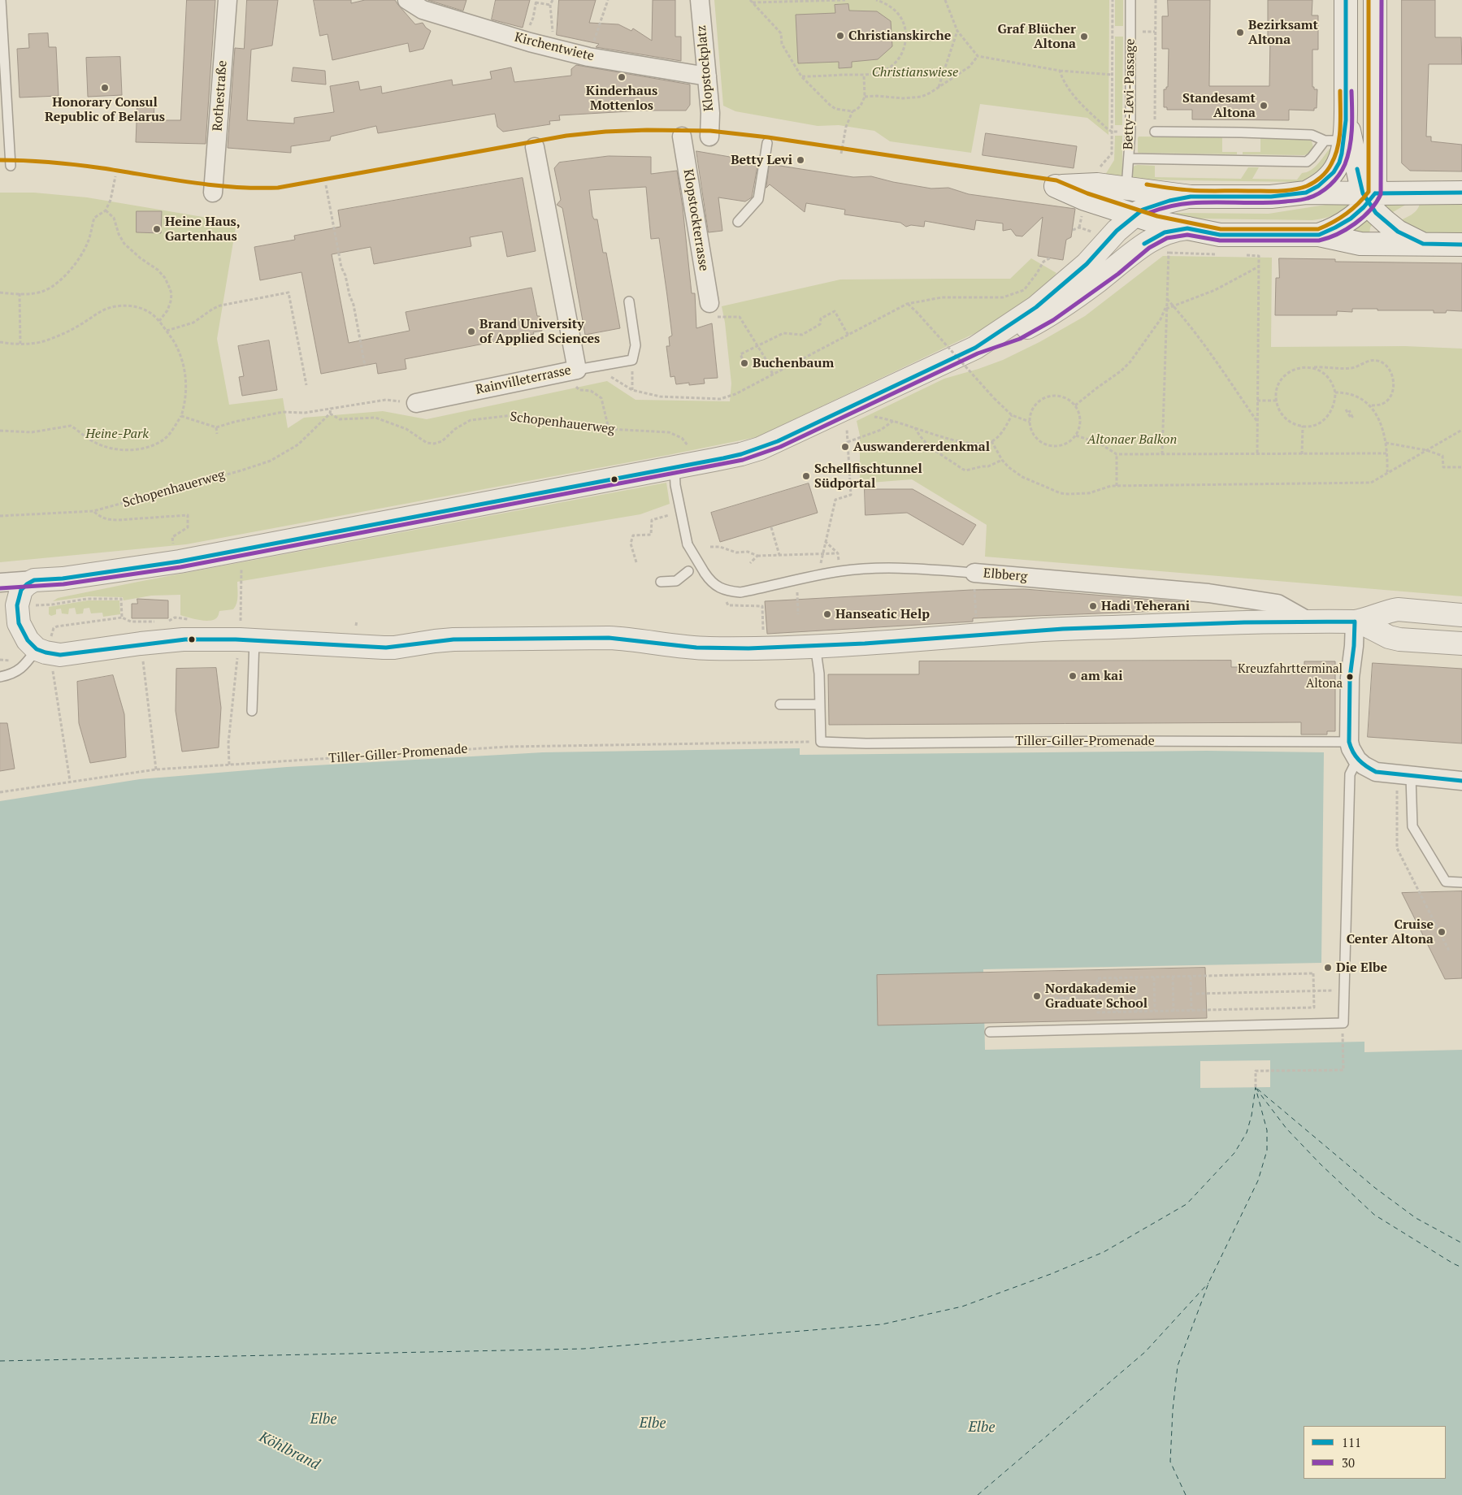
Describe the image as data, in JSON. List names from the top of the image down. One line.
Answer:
{"streets":{"street":["Kirchentwiete","Klopstockplatz","Rothestraße","Klopstockterrasse","Rainvilleterrasse","Elbberg"],"lane":["Betty-Levi-Passage","Tiller-Giller-Promenade"],"path":["Schopenhauerweg"]},"crossings":[["Kirchentwiete","Klopstockplatz"]],"water":["Elbe","Köhlbrand"],"parks":["Christianswiese","Heine-Park","Altonaer Balkon"],"places":["Bezirksamt Altona","Christianskirche","Graf Blücher Altona","Kinderhaus Mottenlos","Honorary Consul Republic of Belarus","Standesamt Altona","Betty Levi","Heine Haus, Gartenhaus","Brand University of Applied Sciences","Buchenbaum","Auswandererdenkmal","Schellfischtunnel Südportal","Hadi Teherani","Hanseatic Help","am kai","Kreuzfahrtterminal Altona","Cruise Center Altona","Die Elbe","Nordakademie Graduate School"],"lines":["transit line 111","transit line 30"],"legend":["111","30"]}
